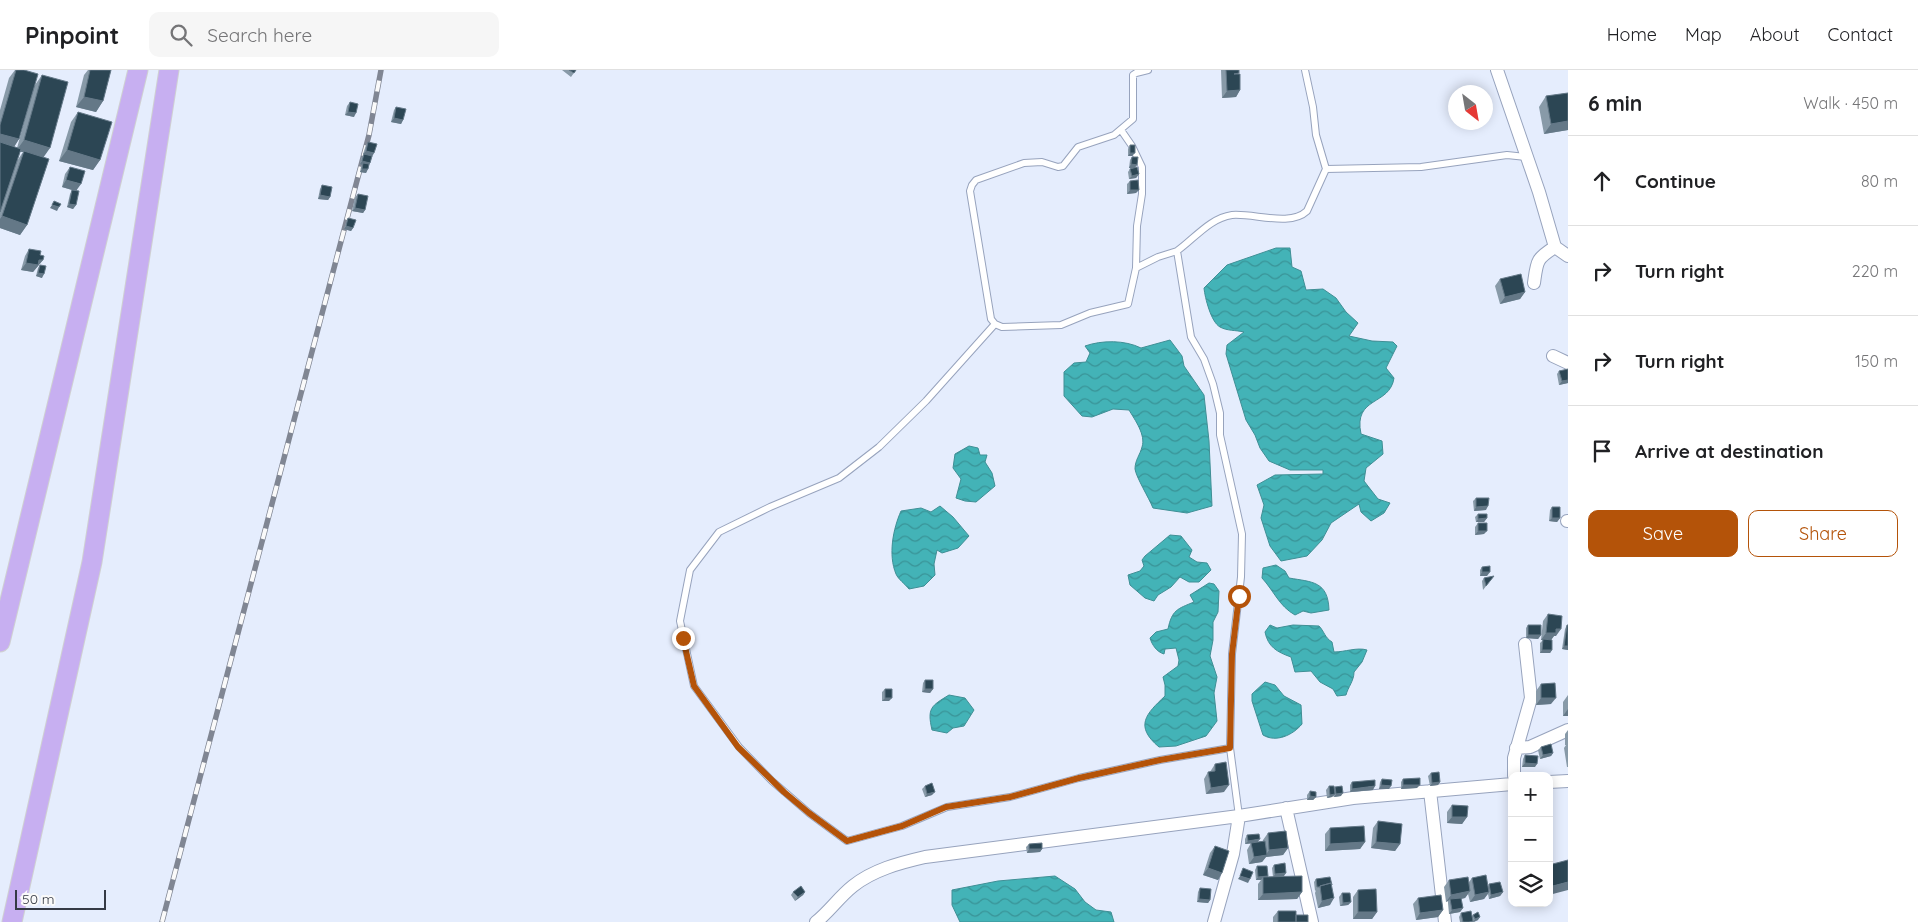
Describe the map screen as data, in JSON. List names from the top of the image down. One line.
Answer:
{"scale_bar":"50 m","north":"bottom right","page":{"header":"Pinpoint","search":"Search here","nav":["Home","Map","About","Contact"],"heading":["6 min","Walk · 450 m"],"list":[["Continue","80 m"],["Turn right","220 m"],["Turn right","150 m"],"Arrive at destination"],"buttons":["Save","Share"],"map_buttons":["+","−"],"scale":"50 m"}}
